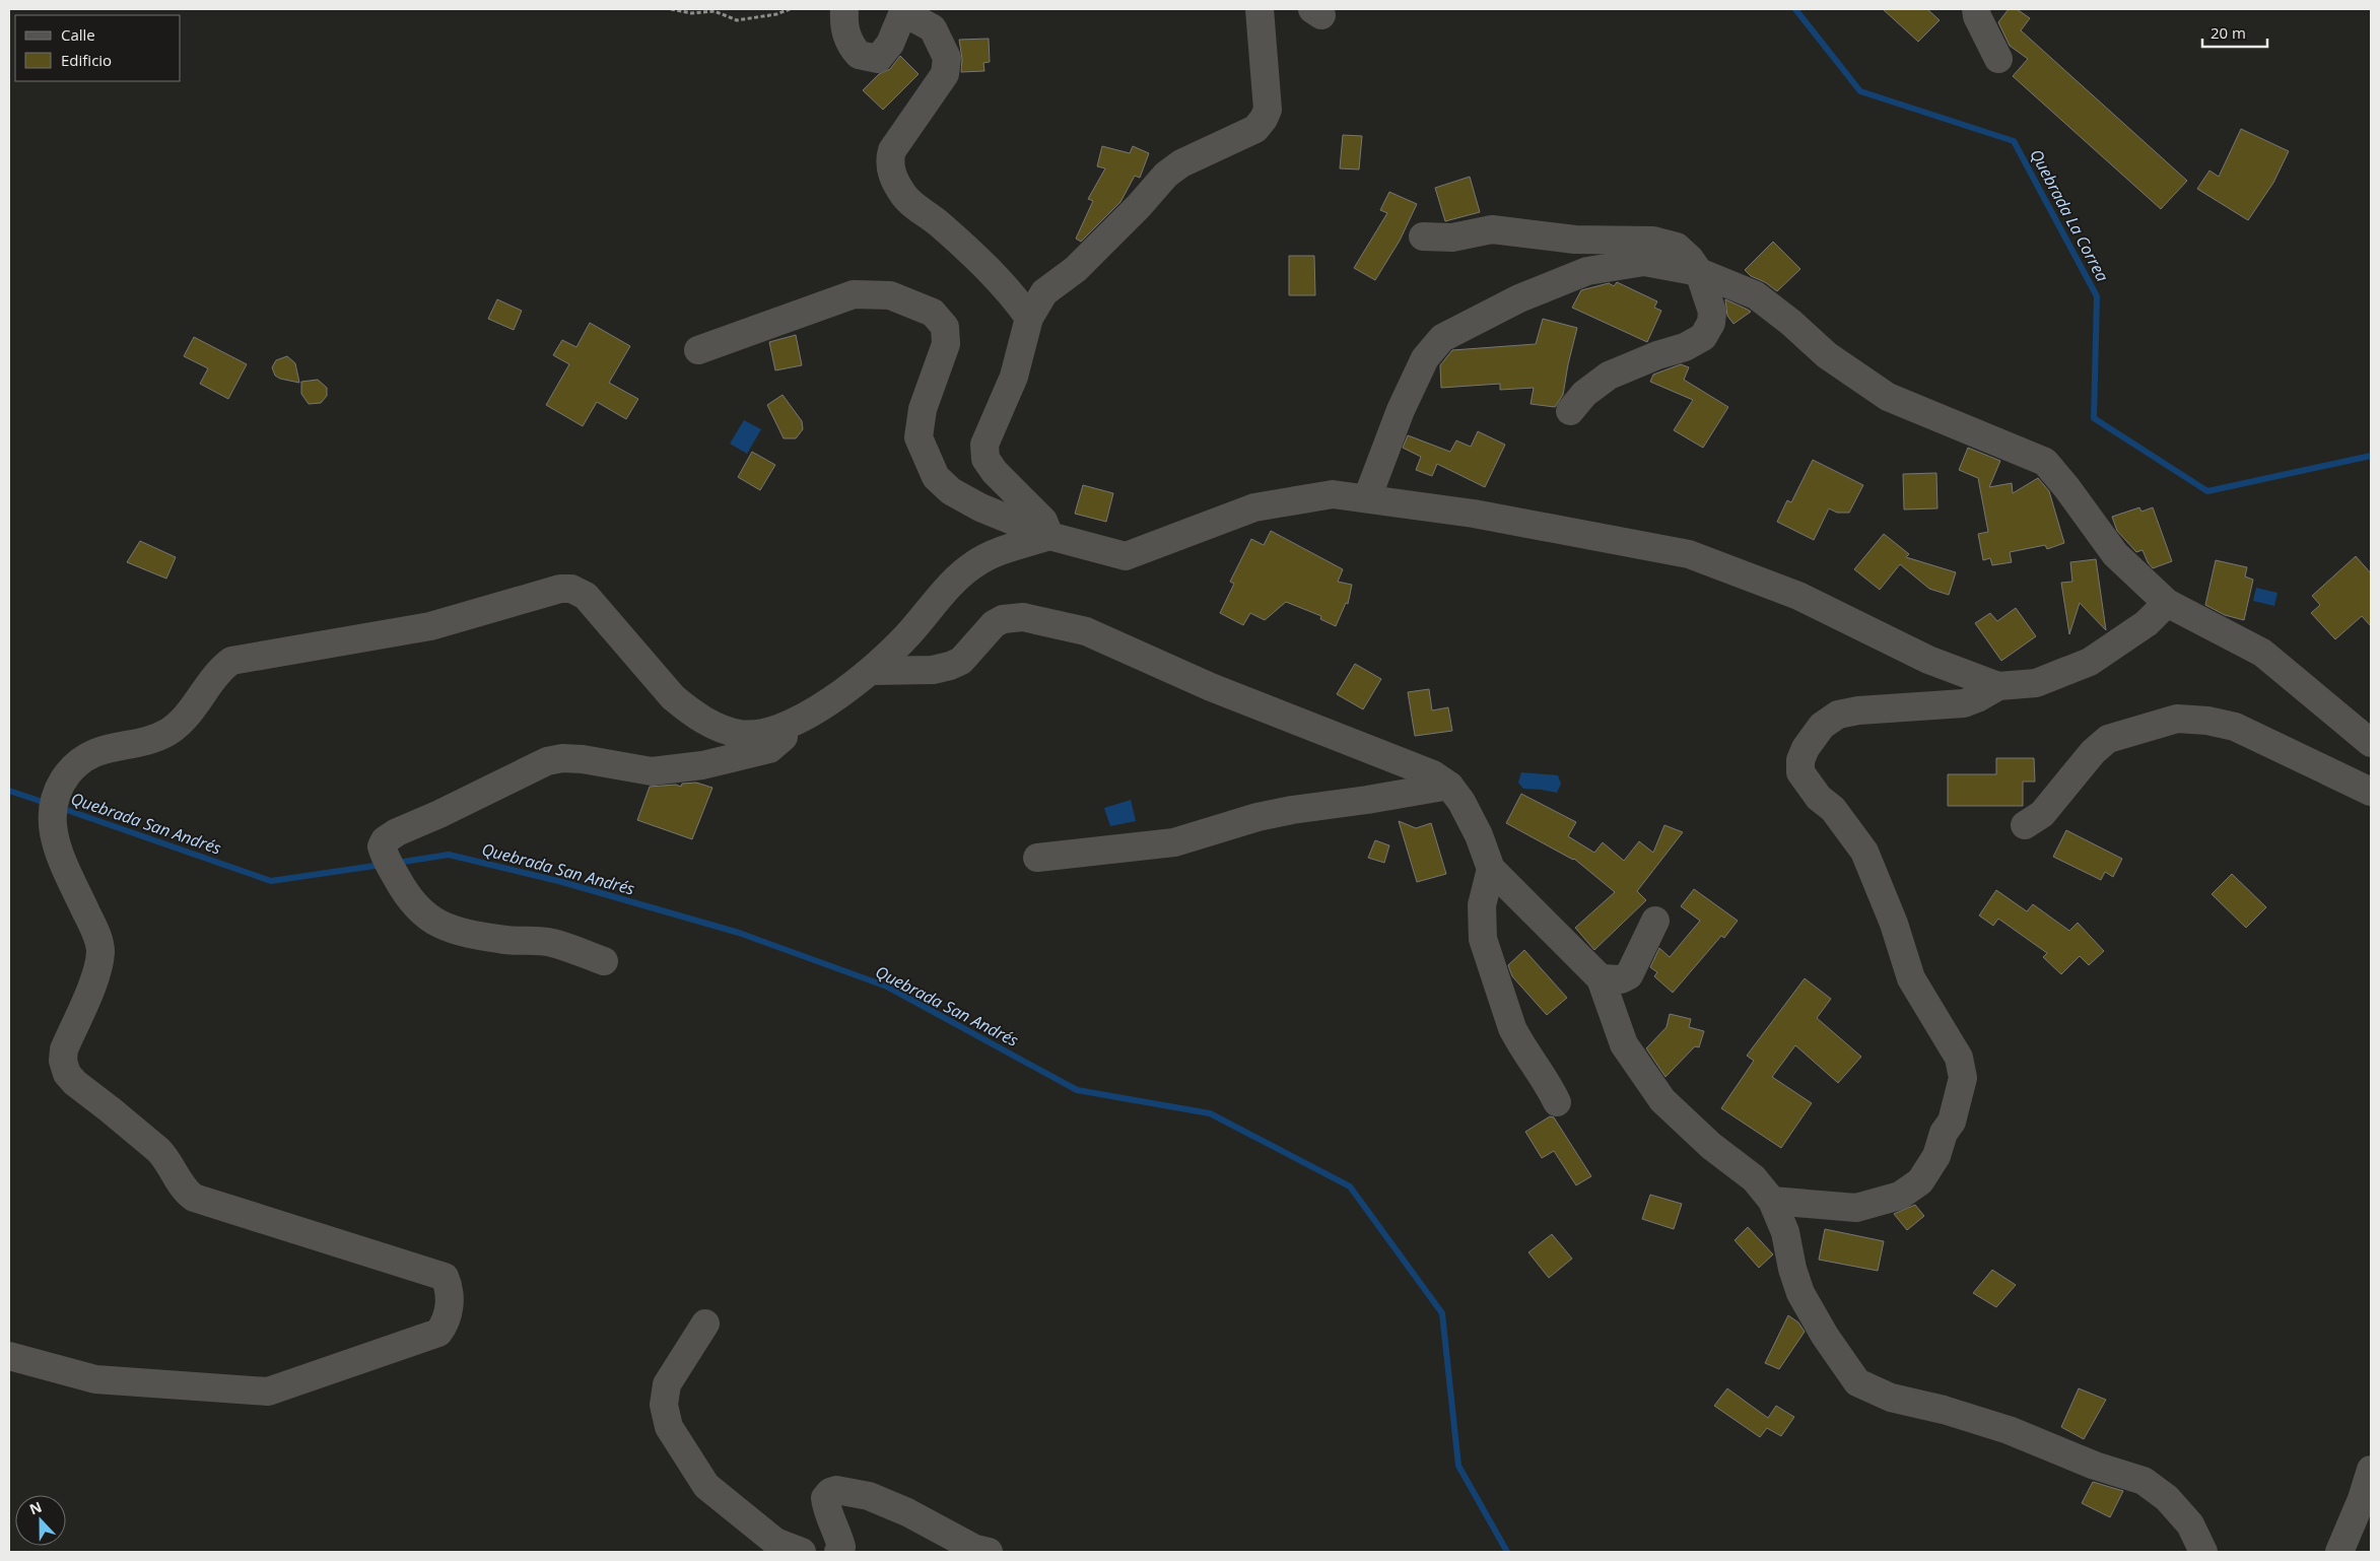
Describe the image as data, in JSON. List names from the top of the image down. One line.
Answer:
{"water":["Quebrada La Correa","Quebrada San Andrés"],"legend":["Calle","Edificio"],"scale_bar":"20 m","north":"top"}
